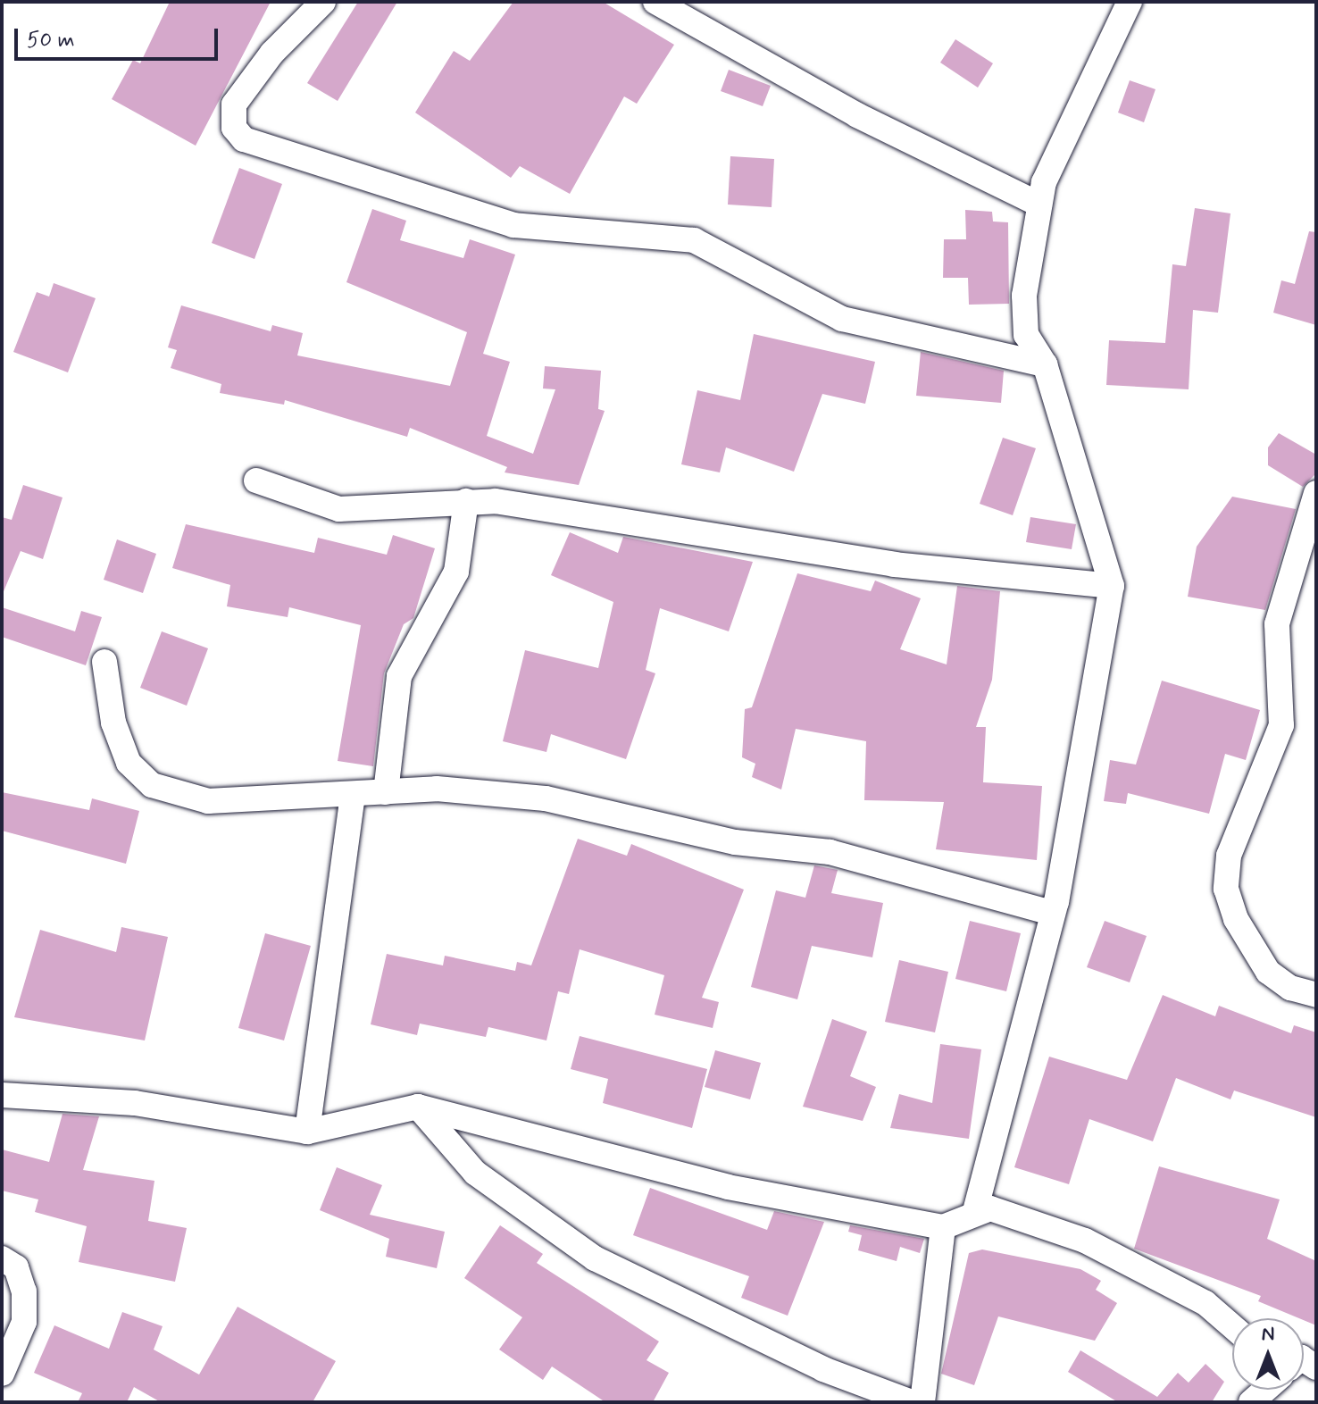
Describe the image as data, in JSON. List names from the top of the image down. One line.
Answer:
{"scale_bar":"50 m","north":"top"}
